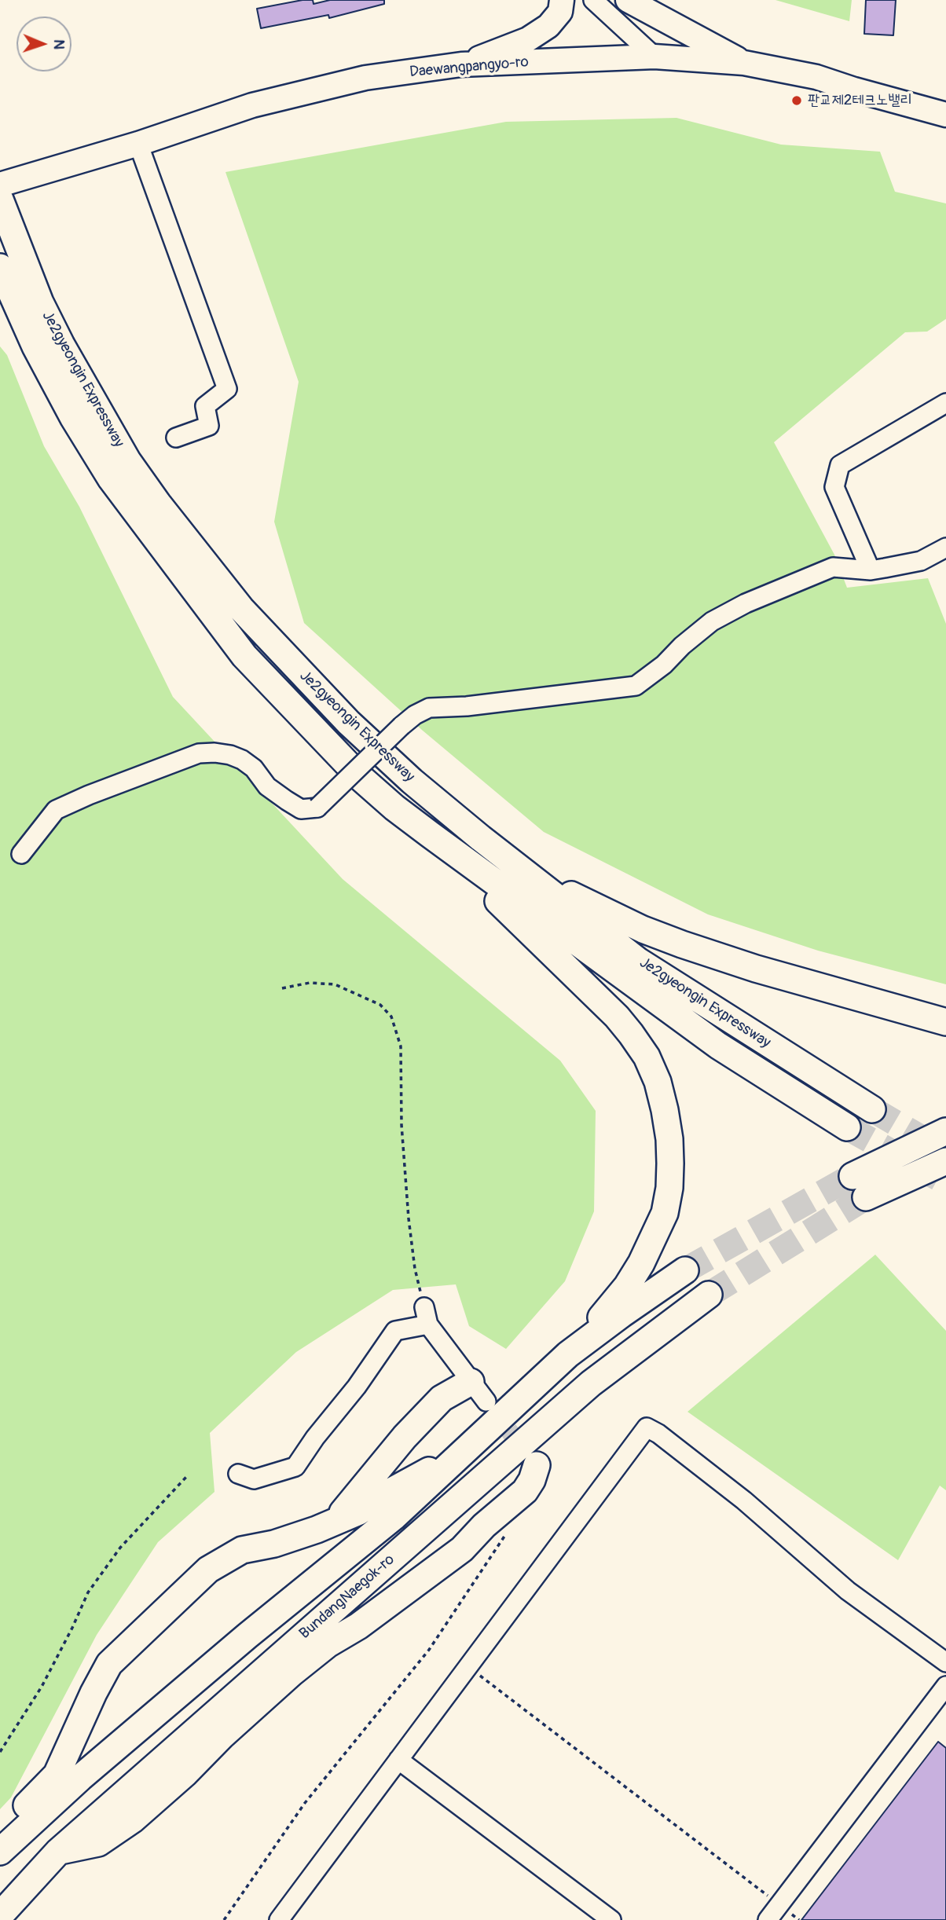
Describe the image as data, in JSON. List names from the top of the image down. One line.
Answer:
{"streets":{"highway":["Je2gyeongin Expressway","BundangNaegok-ro"],"main road":["Daewangpangyo-ro"]},"places":["판교제2테크노밸리"],"north":"right"}
